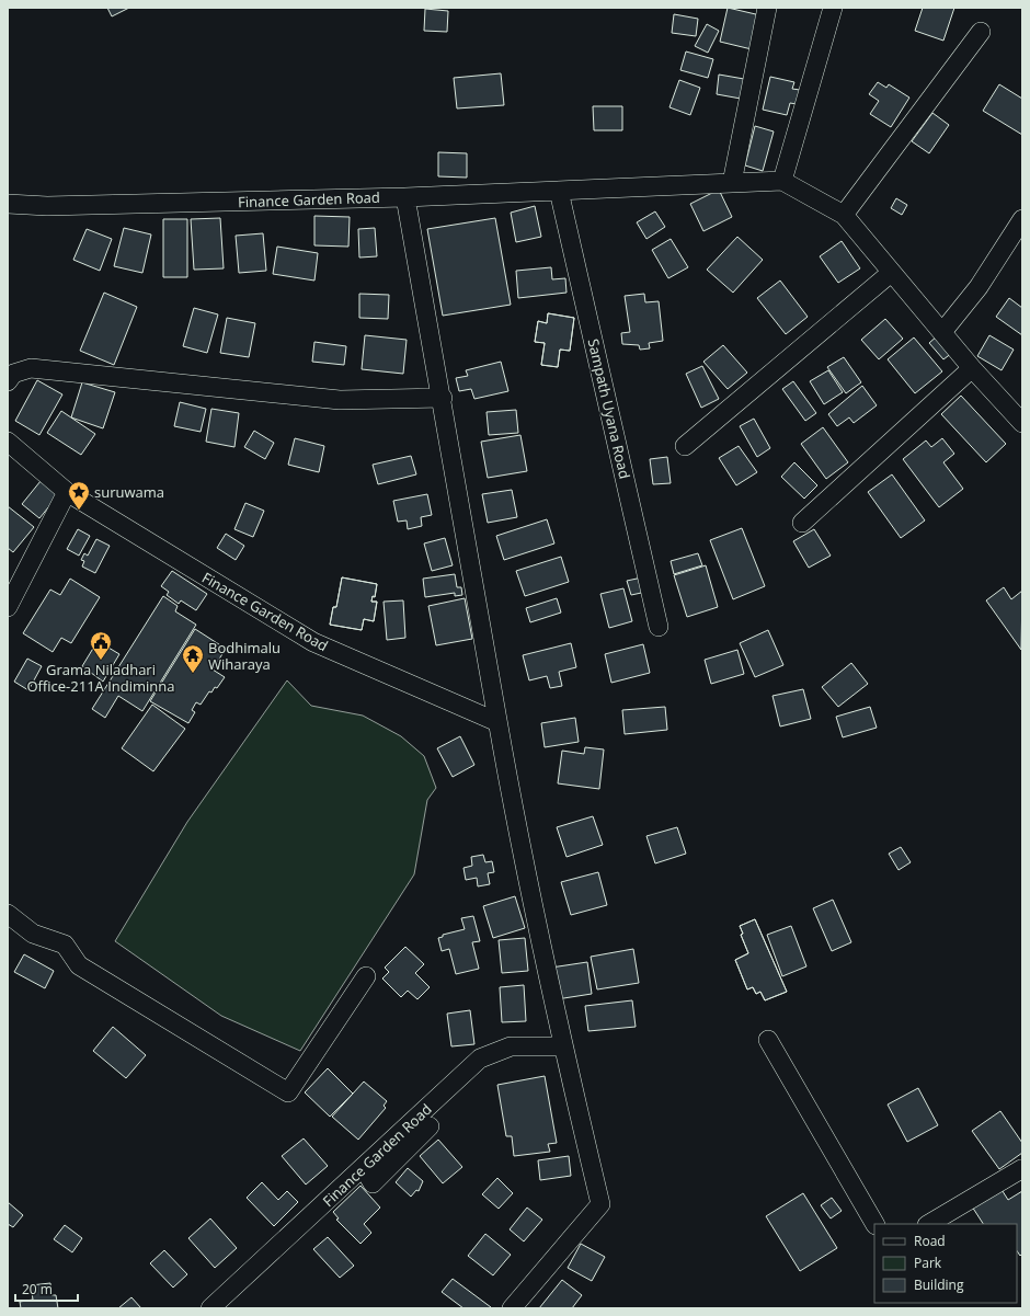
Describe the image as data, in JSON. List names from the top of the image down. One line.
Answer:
{"streets":{"street":["Finance Garden Road","Sampath Uyana Road"]},"crossings":[["Finance Garden Road","Sampath Uyana Road"]],"places":{"place":["suruwama"],"public building":["Grama Niladhari Office-211A Indiminna"],"temple":["Bodhimalu Wiharaya"]},"legend":["Road","Park","Building"],"scale_bar":"20 m"}
